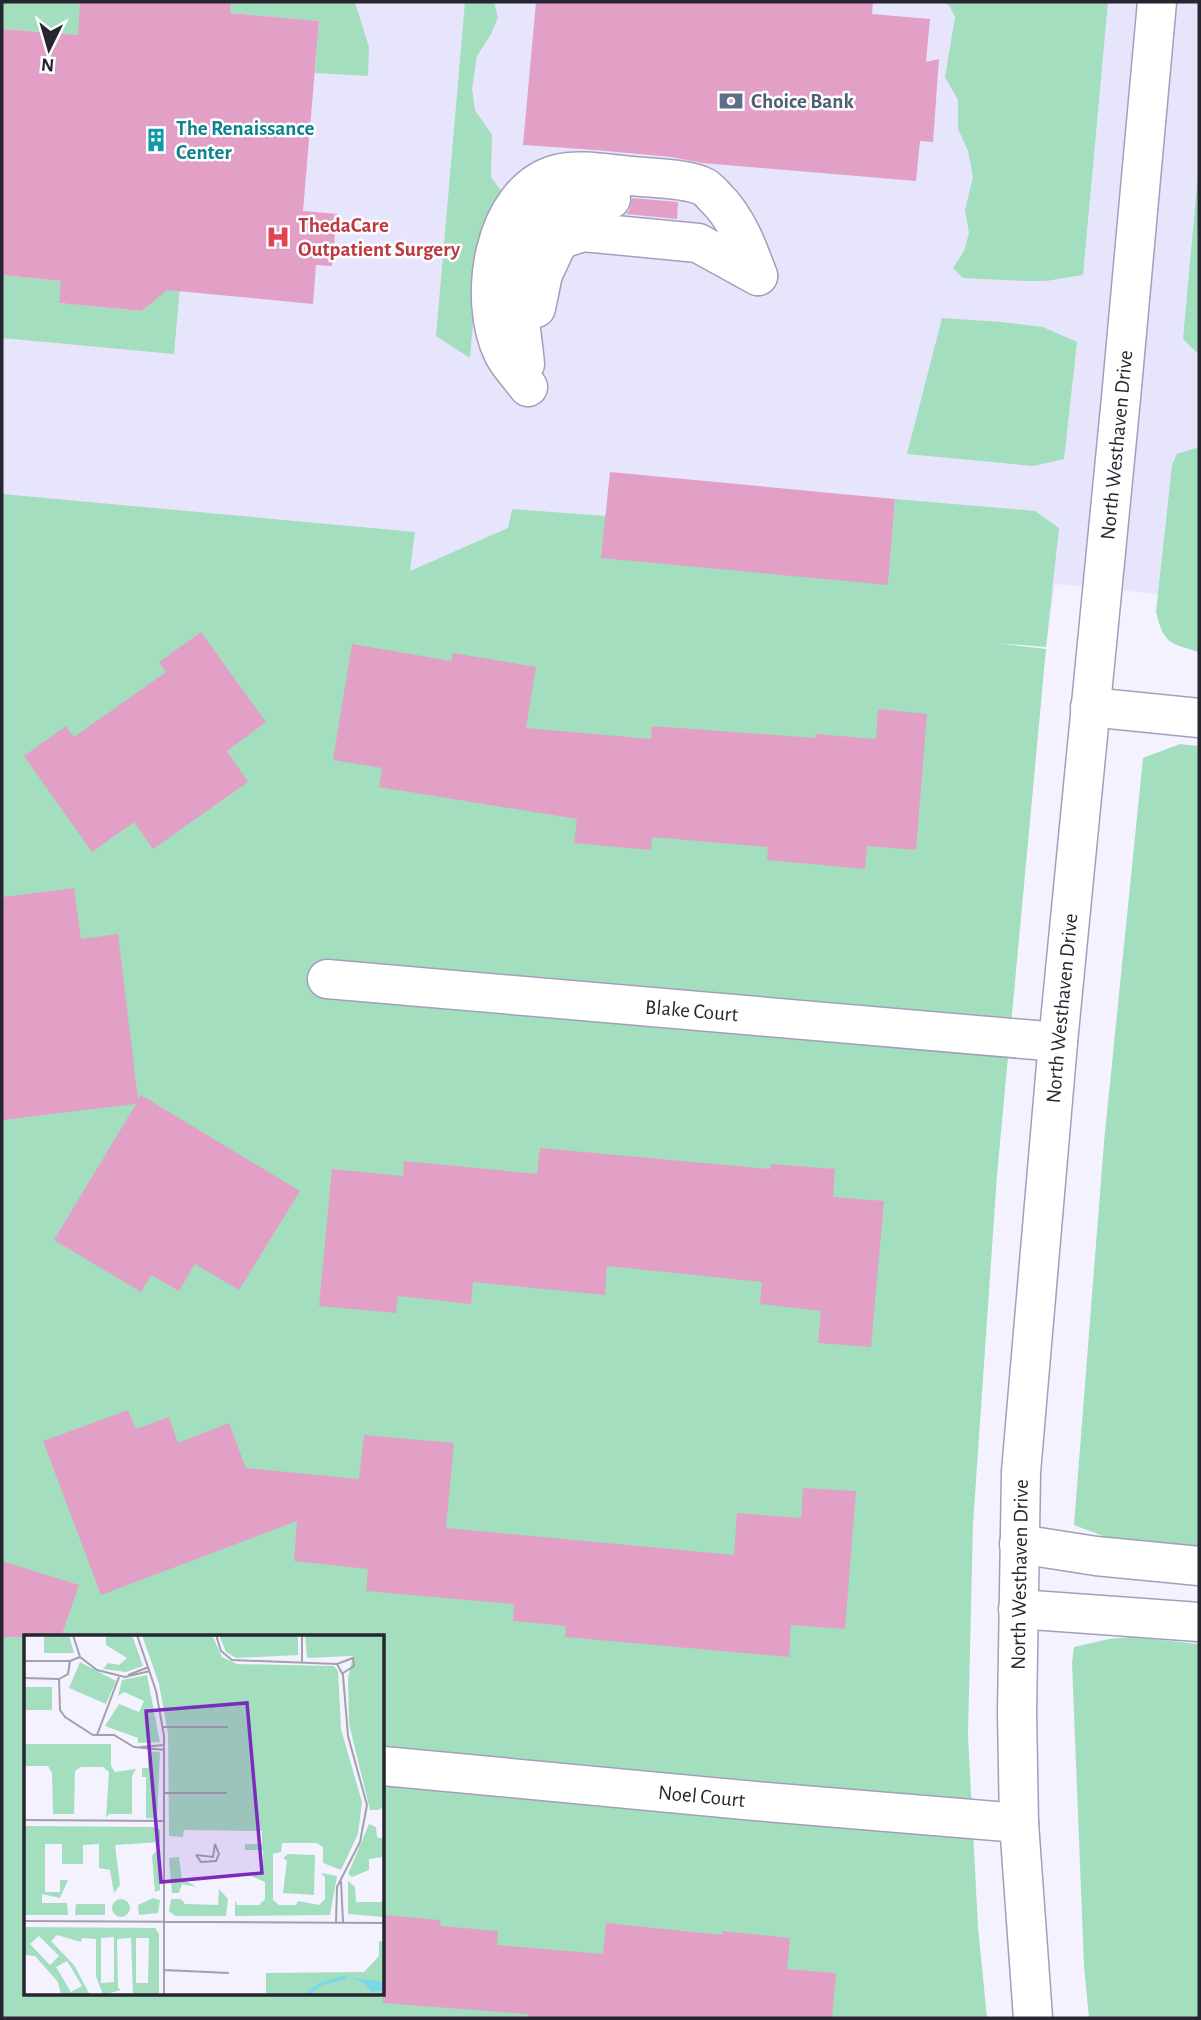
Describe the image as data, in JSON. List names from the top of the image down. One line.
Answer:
{"streets":{"street":["North Westhaven Drive","Blake Court","Noel Court"]},"crossings":[["North Westhaven Drive","Blake Court"],["North Westhaven Drive","Noel Court"]],"places":{"bank":["Choice Bank"],"building":["The Renaissance Center"],"hospital":["ThedaCare Outpatient Surgery"]},"north":"bottom"}
